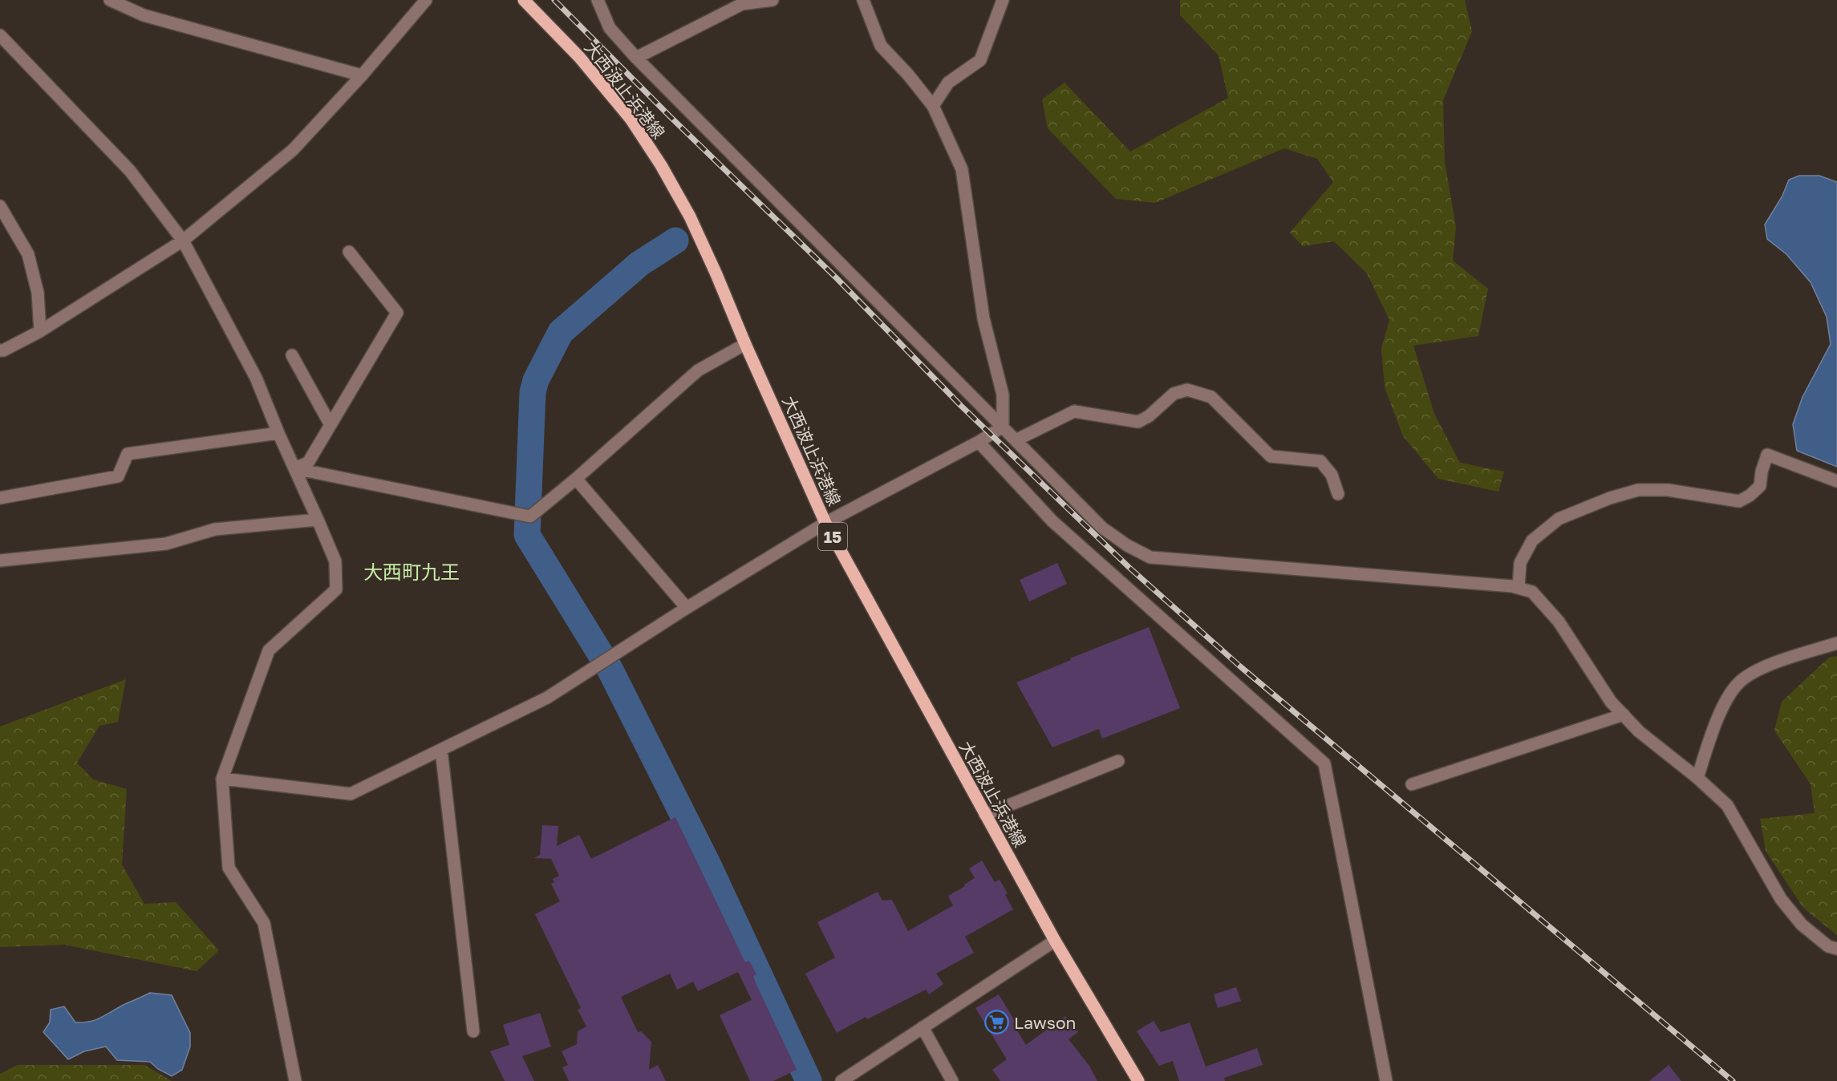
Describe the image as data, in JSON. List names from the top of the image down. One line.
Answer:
{"streets":{"main road":["大西波止浜港線","15"]},"districts":["大西町九王"],"places":{"supermarket":["Lawson"]}}
